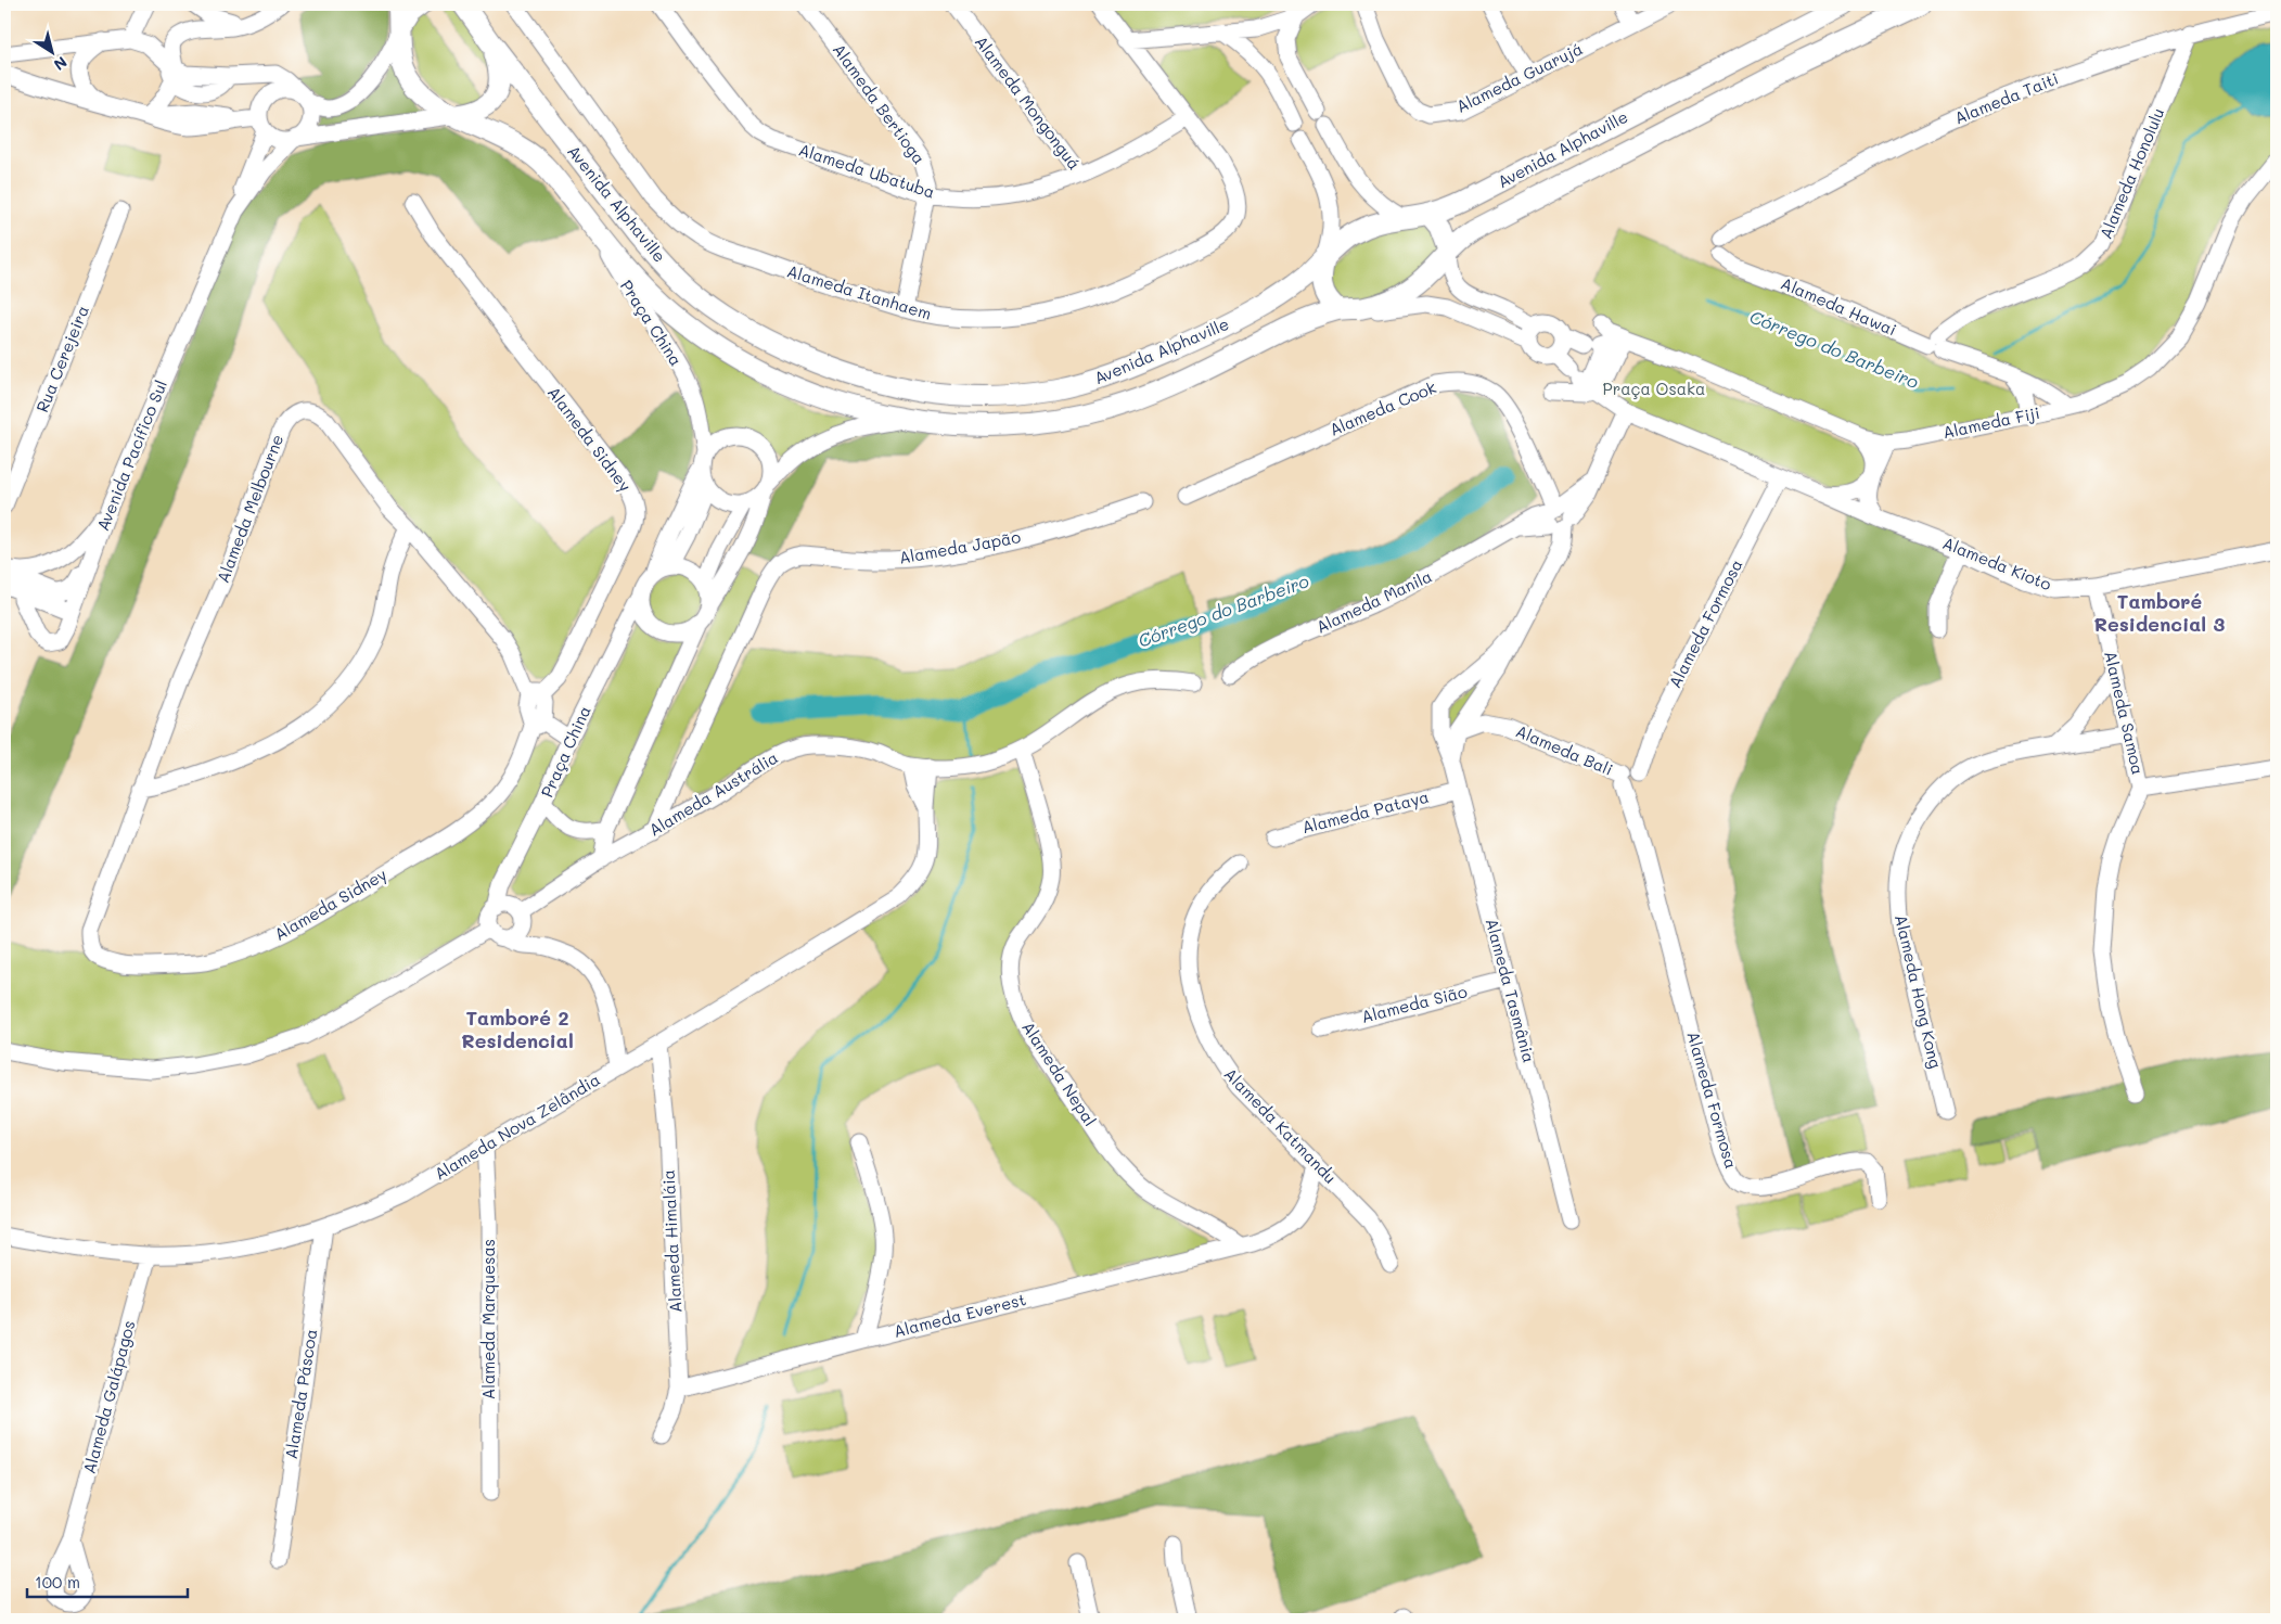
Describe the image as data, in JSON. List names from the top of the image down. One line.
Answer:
{"streets":{"main road":["Avenida Alphaville"],"street":["Alameda Guarujá","Alameda Taiti","Alameda Mongonguá","Alameda Bertioga","Alameda Ubatuba","Alameda Honolulu","Alameda Itanhaem","Alameda Hawai","Praça China","Rua Cerejeira","Alameda Cook","Alameda Fiji","Alameda Sidney","Avenida Pacífico Sul","Alameda Melbourne","Alameda Japão","Alameda Kioto","Alameda Manila","Alameda Formosa","Alameda Samoa","Alameda Bali","Alameda Austrália","Alameda Pataya","Alameda Tasmânia","Alameda Hong Kong","Alameda Sião","Alameda Nepal","Alameda Katmandu","Alameda Nova Zelândia","Alameda Himaláia","Alameda Everest","Alameda Marquesas","Alameda Páscoa","Alameda Galápagos"]},"crossings":[["Alameda Taiti","Alameda Honolulu"],["Alameda Taiti","Alameda Hawai"],["Alameda Mongonguá","Alameda Ubatuba"],["Alameda Bertioga","Alameda Ubatuba"],["Alameda Bertioga","Alameda Itanhaem"],["Avenida Alphaville","Praça China"],["Alameda Ubatuba","Alameda Itanhaem"],["Alameda Honolulu","Alameda Hawai"],["Alameda Hawai","Alameda Fiji"],["Praça China","Alameda Austrália"],["Alameda Cook","Alameda Manila"],["Alameda Cook","Alameda Tasmânia"],["Alameda Sidney","Alameda Melbourne"],["Alameda Japão","Alameda Austrália"],["Alameda Kioto","Alameda Formosa"],["Alameda Kioto","Alameda Samoa"],["Alameda Manila","Alameda Tasmânia"],["Alameda Formosa","Alameda Bali"],["Alameda Samoa","Alameda Hong Kong"],["Alameda Austrália","Alameda Nepal"],["Alameda Austrália","Alameda Nova Zelândia"],["Alameda Pataya","Alameda Tasmânia"],["Alameda Tasmânia","Alameda Sião"],["Alameda Nepal","Alameda Everest"],["Alameda Katmandu","Alameda Everest"],["Alameda Nova Zelândia","Alameda Himaláia"],["Alameda Nova Zelândia","Alameda Marquesas"],["Alameda Nova Zelândia","Alameda Páscoa"],["Alameda Nova Zelândia","Alameda Galápagos"],["Alameda Himaláia","Alameda Everest"]],"districts":["Tamboré Residencial 3","Tamboré 2 Residencial"],"water":["Córrego do Barbeiro"],"parks":["Praça Osaka"],"scale_bar":"100 m","north":"bottom right"}
